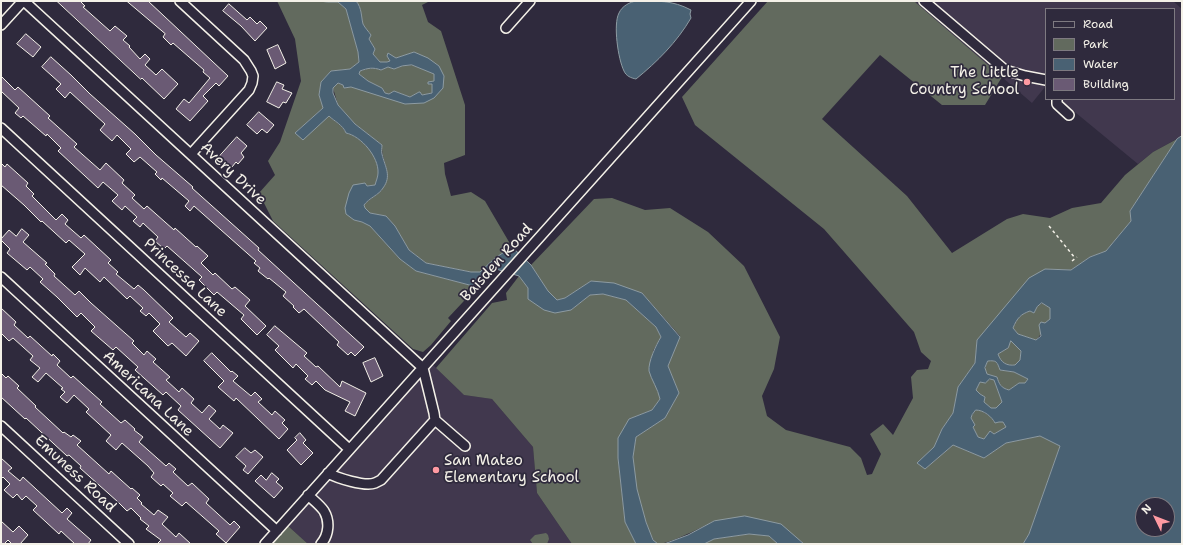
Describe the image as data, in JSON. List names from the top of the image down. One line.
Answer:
{"streets":{"street":["Avery Drive","Baisden Road","Princessa Lane","Americana Lane","Emuness Road"]},"crossings":[["Avery Drive","Baisden Road"],["Baisden Road","Princessa Lane"],["Baisden Road","Americana Lane"]],"places":["The Little Country School","San Mateo Elementary School"],"legend":["Road","Park","Water","Building"],"north":"top left"}
